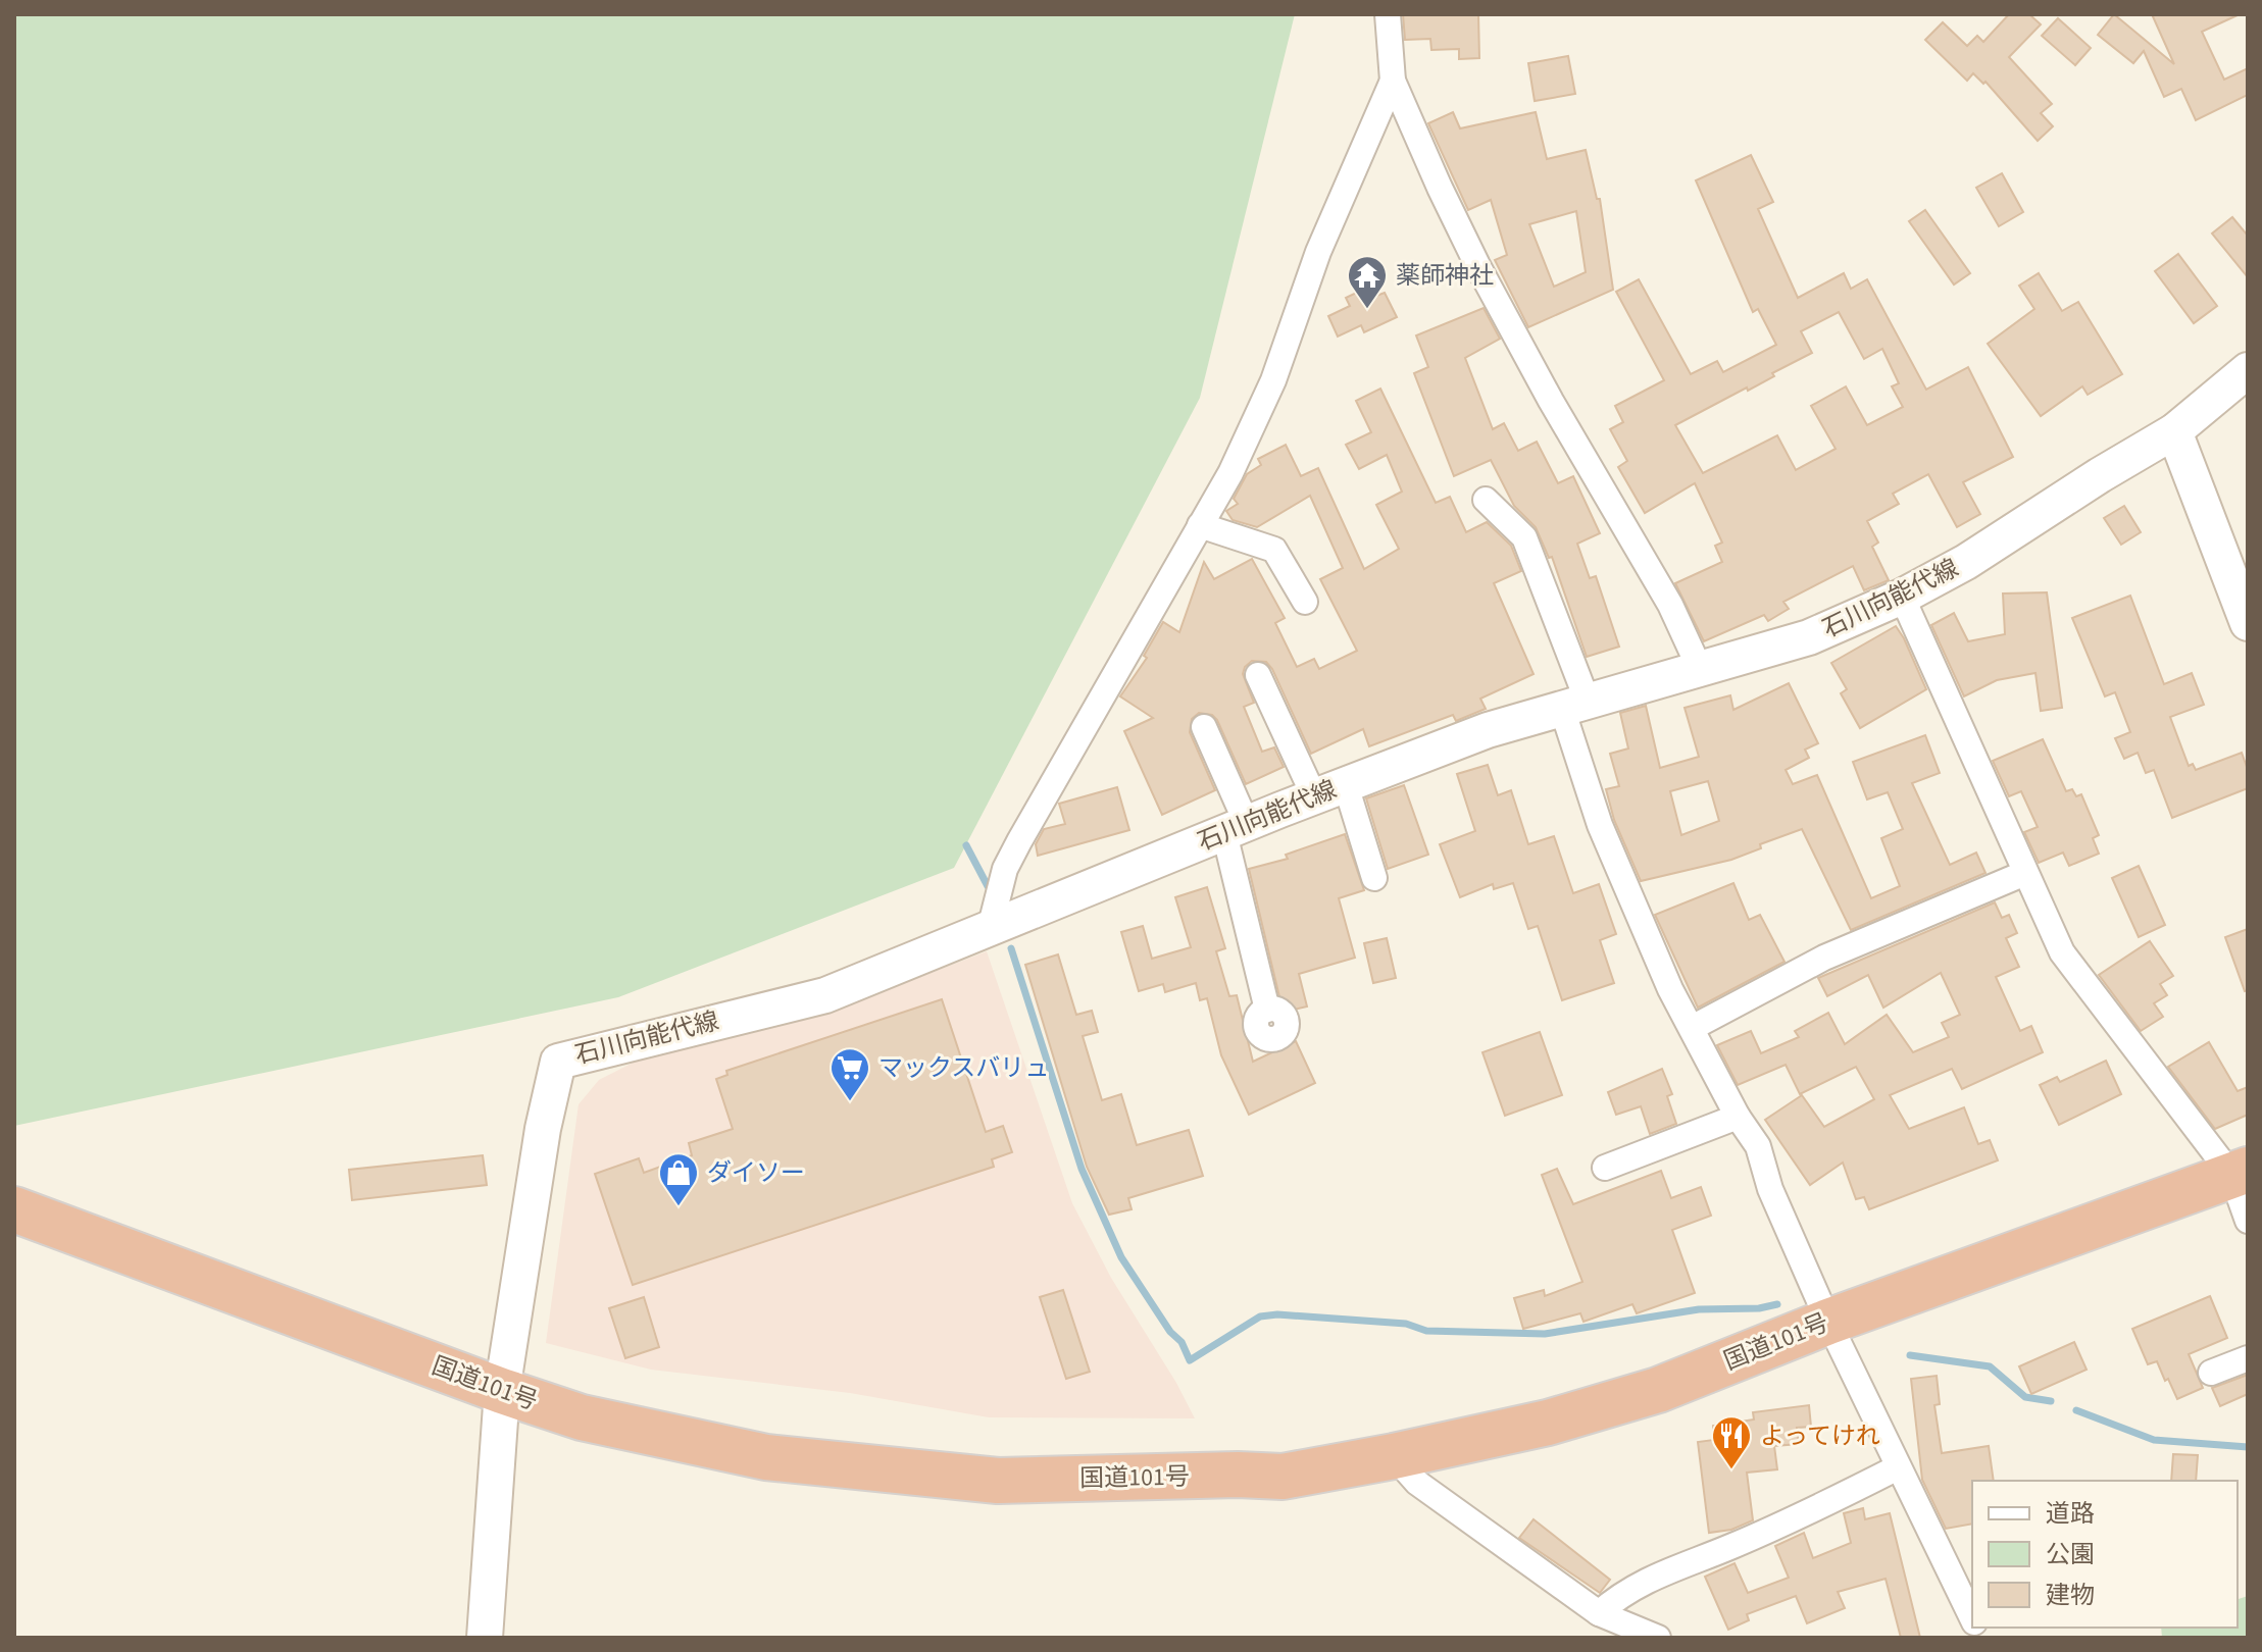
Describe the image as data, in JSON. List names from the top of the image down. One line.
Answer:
{"streets":{"highway":["国道101号"],"main road":["石川向能代線"]},"crossings":[["石川向能代線","国道101号"]],"places":{"temple":["薬師神社"],"supermarket":["マックスバリュ"],"shop":["ダイソー"],"restaurant":["よってけれ"]},"legend":["道路","公園","建物"]}
